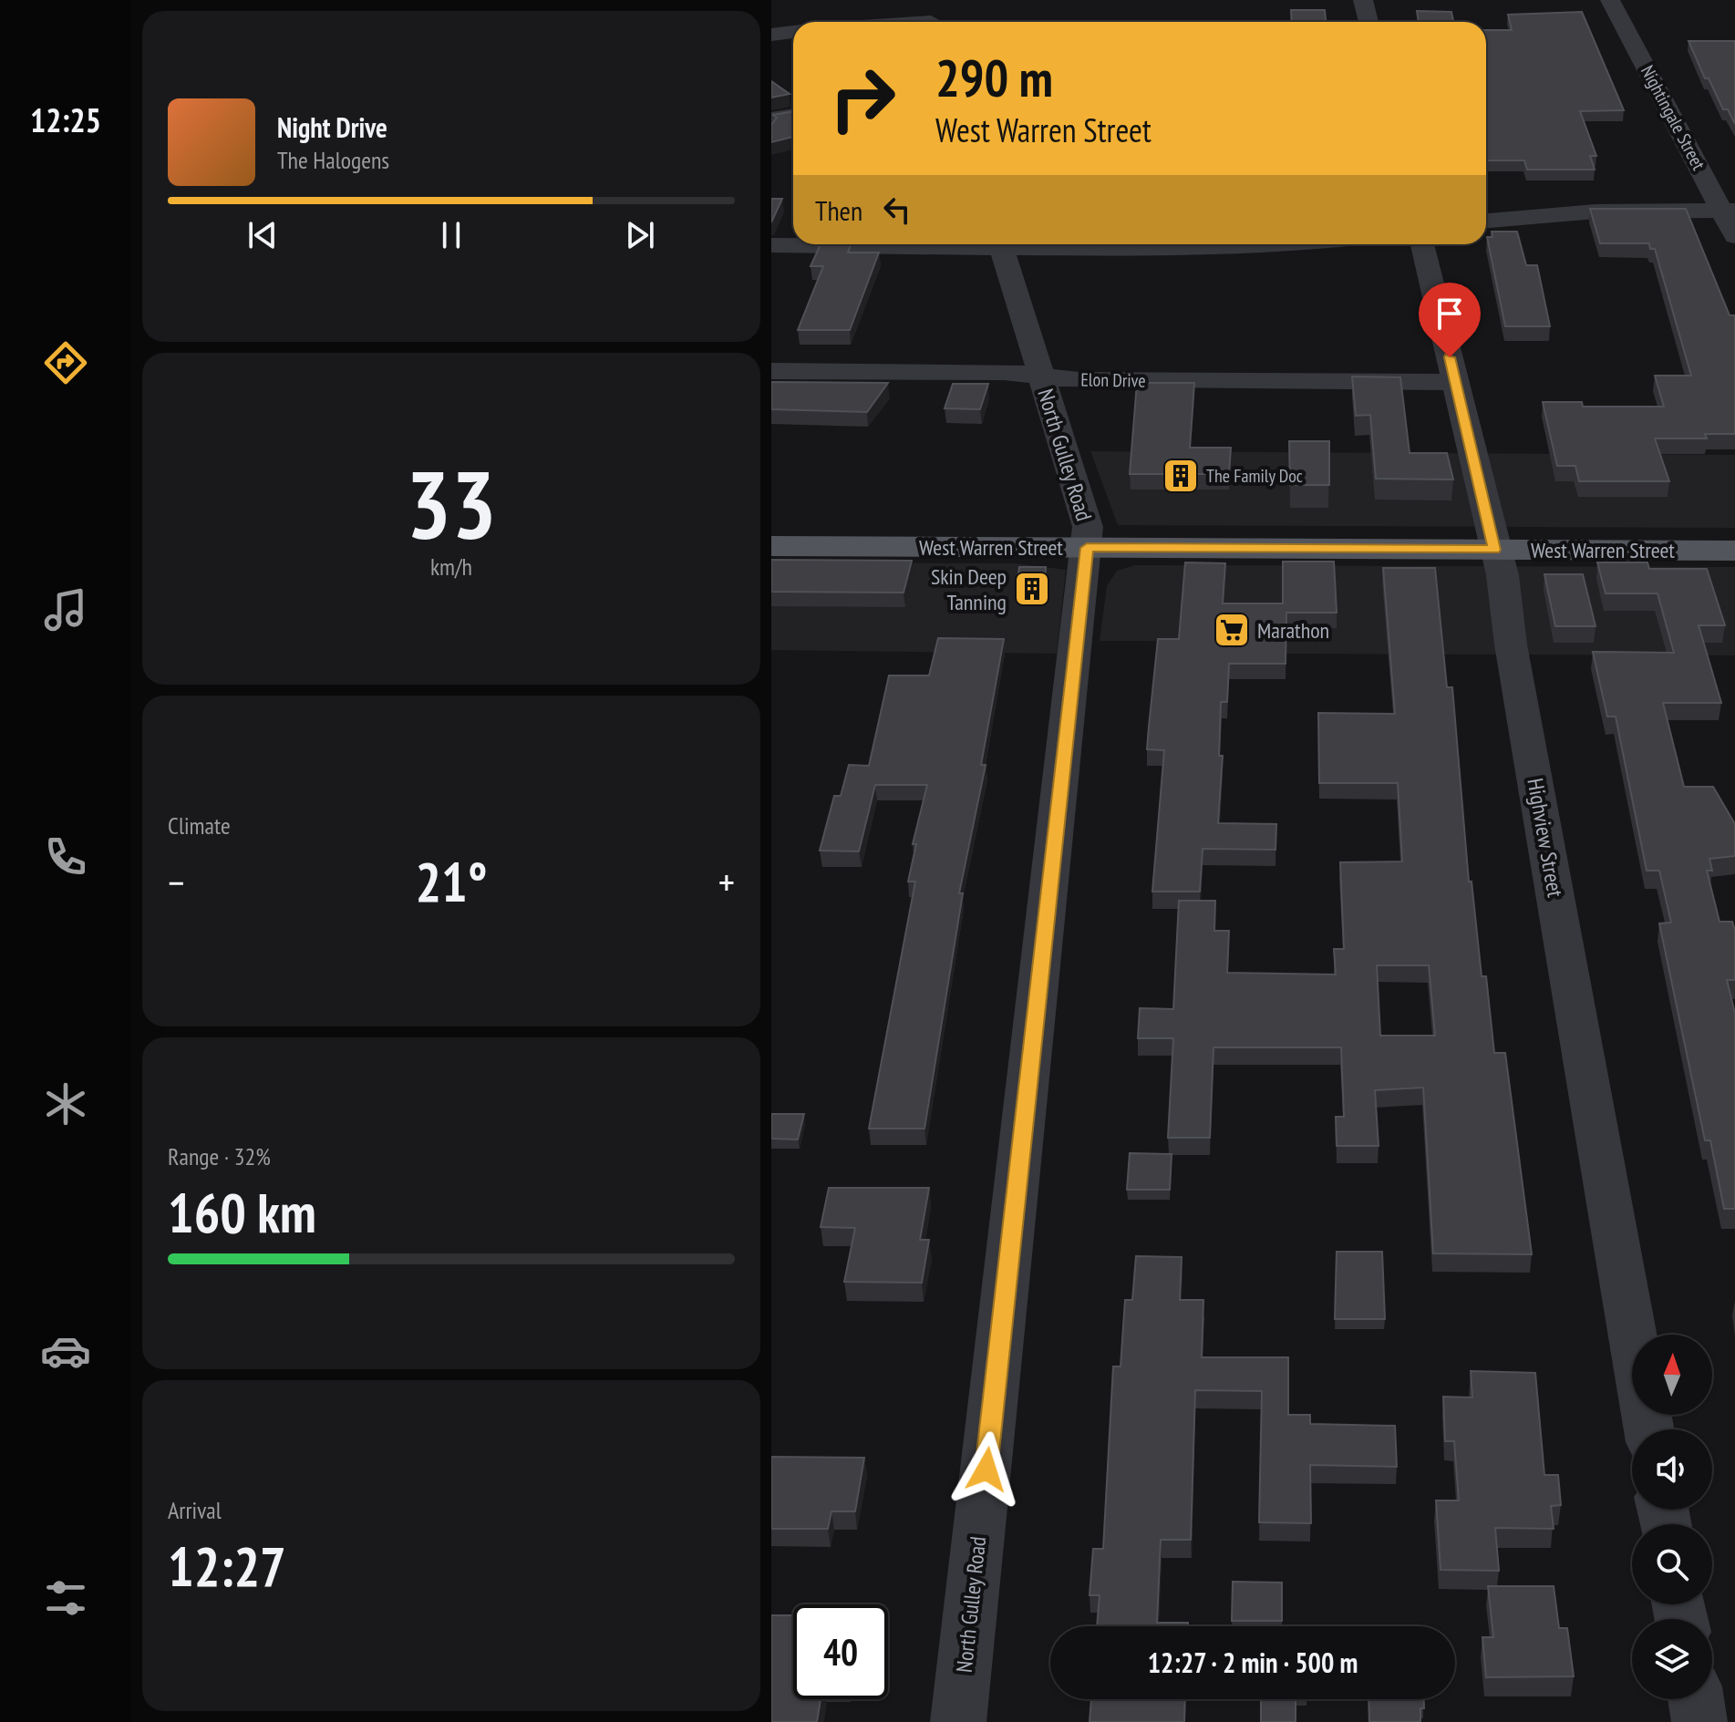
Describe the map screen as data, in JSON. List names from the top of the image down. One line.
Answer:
{"streets":{"main road":["West Warren Street"],"street":["Nightingale Street","Elon Drive","North Gulley Road","Highview Street"]},"crossings":[["Elon Drive","North Gulley Road"],["Elon Drive","Highview Street"],["North Gulley Road","West Warren Street"],["West Warren Street","Highview Street"]],"places":{"building":["The Family Doc","Skin Deep Tanning"],"supermarket":["Marathon"]},"north":"top","page":{"tabs":"12:25","turn":["290 m","West Warren Street"],"song":["Night Drive","The Halogens"],"then":"Then","tile":[["33","km/h"],"Climate",["Range · 32%","160 km"],["Arrival","12:27"]],"heat":["−","21°","+"],"limit":"40","trip":"12:27 · 2 min · 500 m"}}
